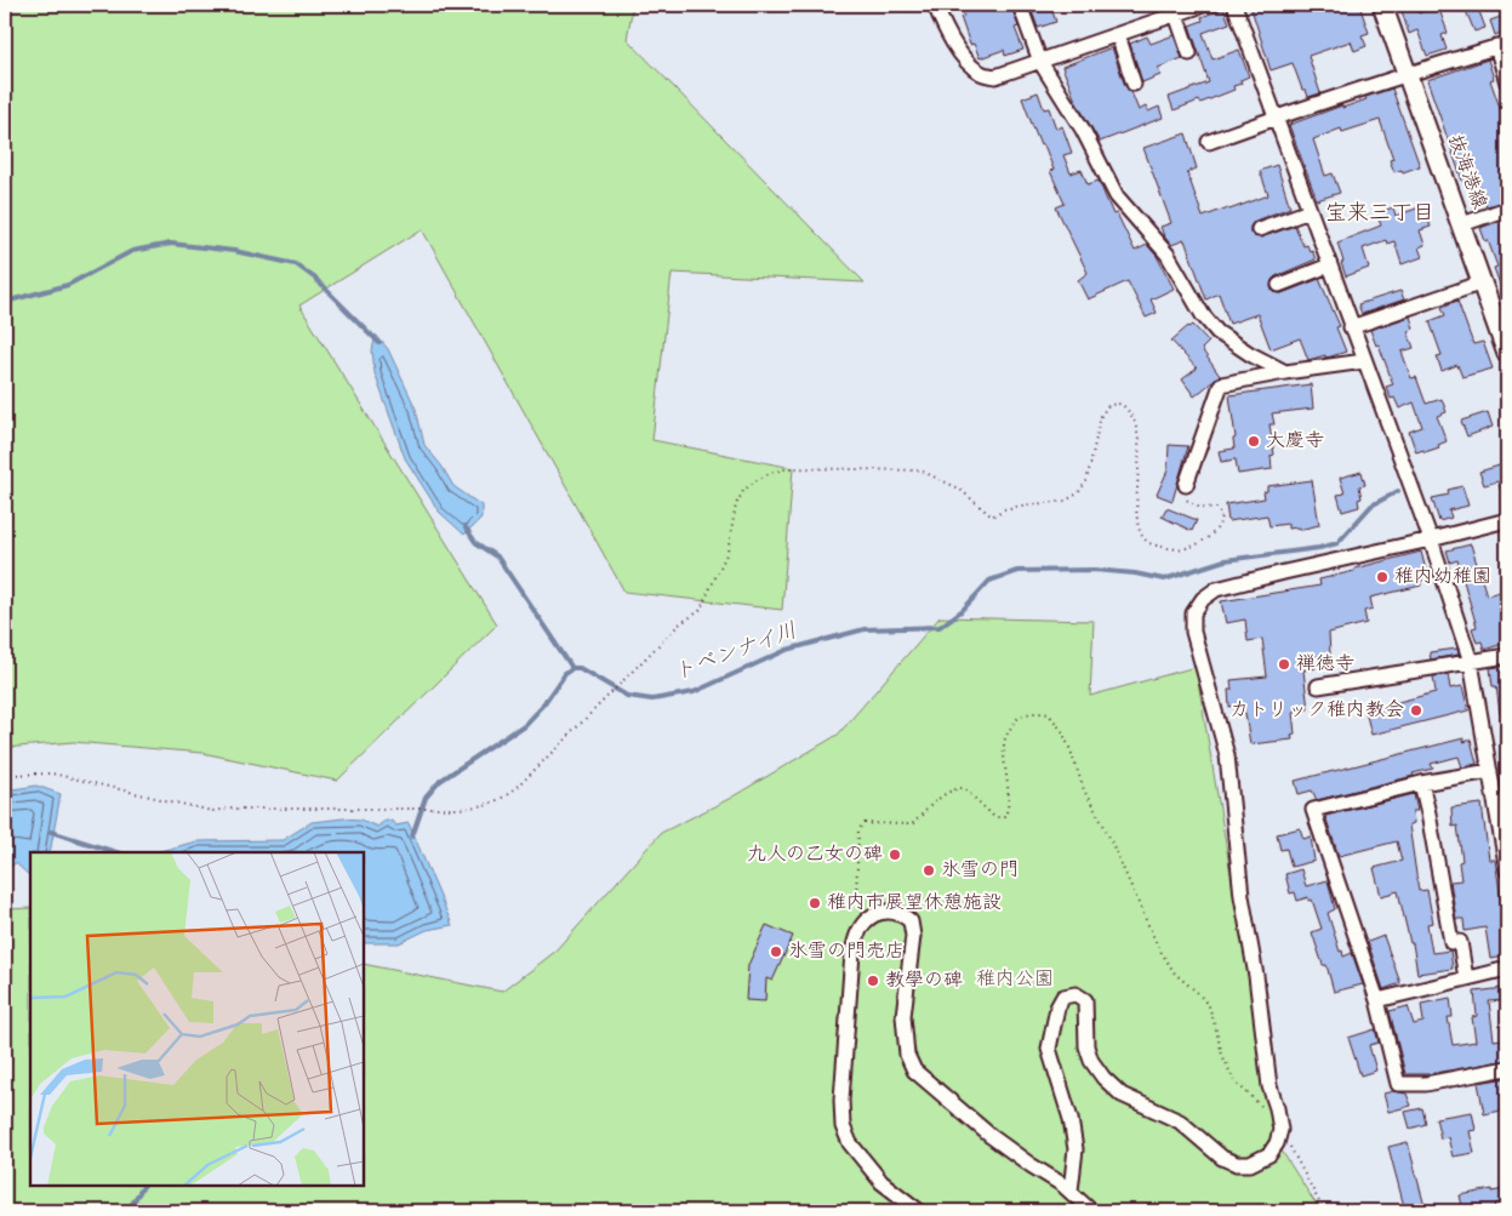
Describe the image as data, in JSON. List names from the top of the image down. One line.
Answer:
{"streets":{"main road":["抜海港線"]},"districts":["宝来三丁目"],"water":["トベンナイ川"],"parks":["稚内公園"],"places":["大慶寺","稚内幼稚園","禅徳寺","カトリック稚内教会","九人の乙女の碑","氷雪の門","稚内市展望休憩施設","氷雪の門売店","教學の碑"]}
